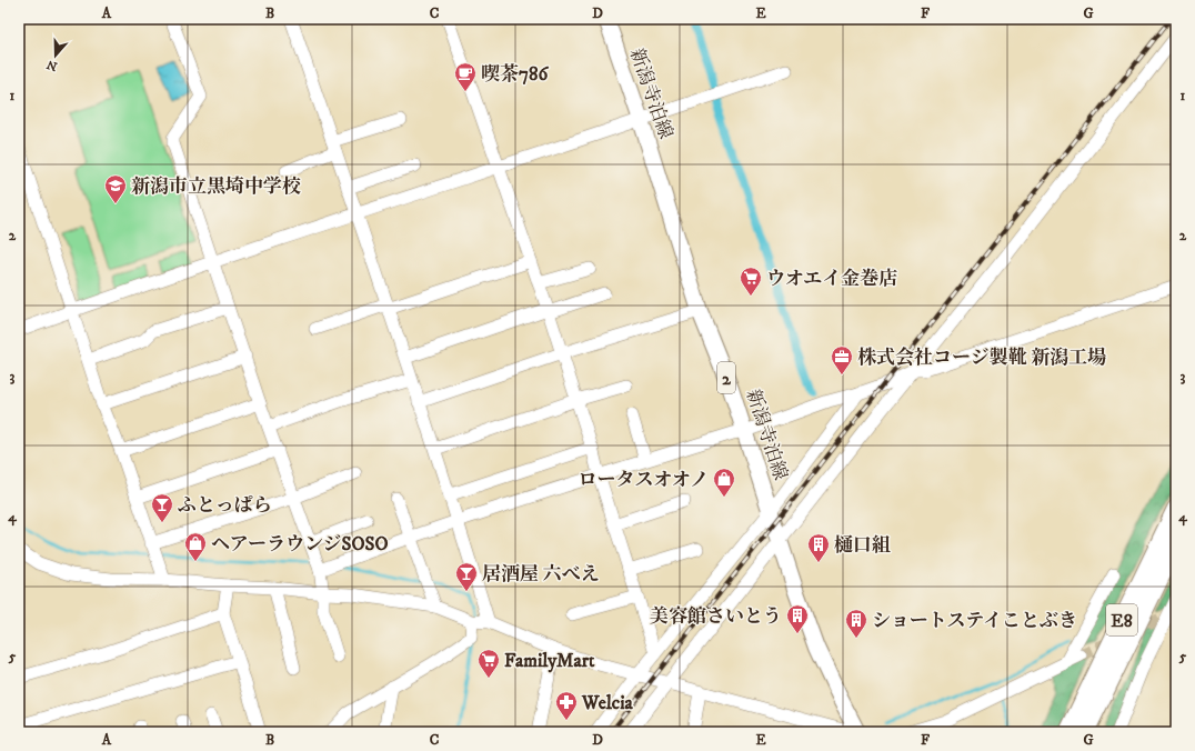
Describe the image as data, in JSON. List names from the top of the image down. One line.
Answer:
{"streets":{"highway":["E8"],"main road":["新潟寺泊線","2"]},"places":{"cafe":["喫茶786"],"school or university":["新潟市立黒埼中学校"],"supermarket":["ウオエイ金巻店","FamilyMart"],"office":["株式会社コージ製靴 新潟工場"],"shop":["ロータスオオノ","ヘアーラウンジSOSO"],"bar":["ふとっぱら","居酒屋 六べえ"],"building":["樋口組","美容館さいとう","ショートステイことぶき"],"pharmacy":["Welcia"]},"north":"bottom","grid":{"columns":["A","B","C","D","E","F","G"],"rows":["1","2","3","4","5"]}}
